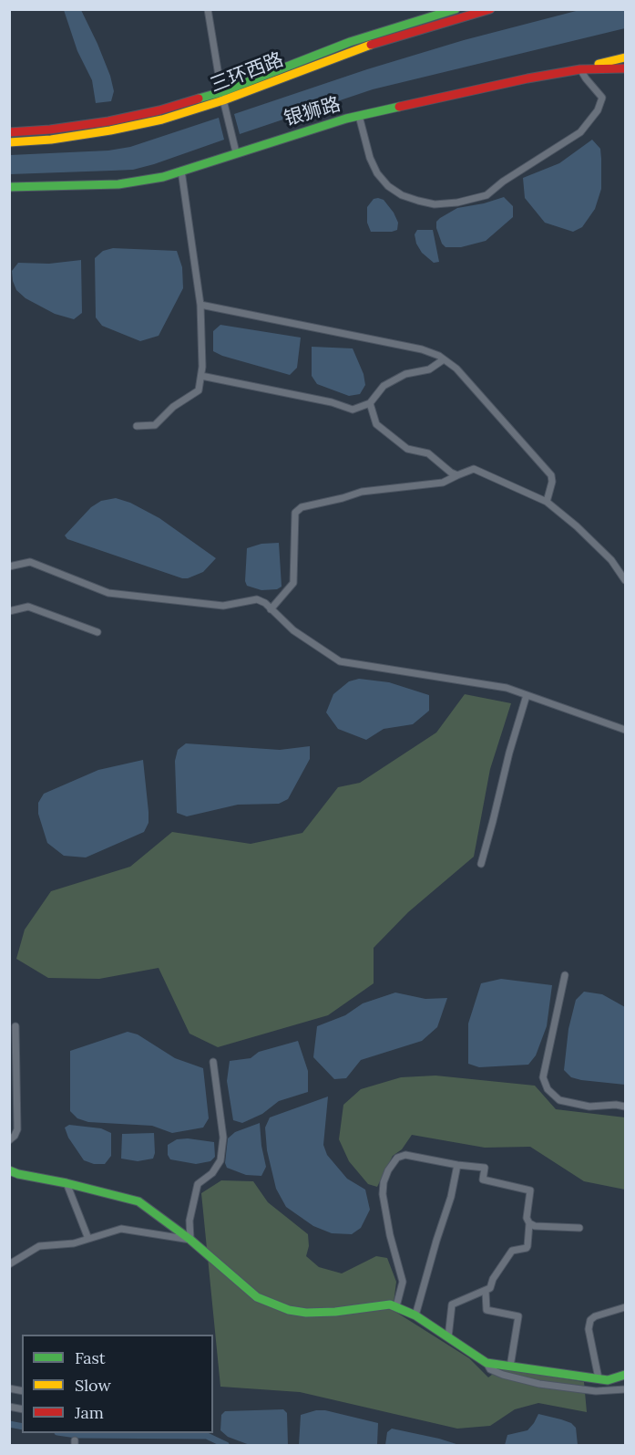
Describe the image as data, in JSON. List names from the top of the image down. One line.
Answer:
{"streets":{"main road":["三环西路","银狮路"]},"legend":["Fast","Slow","Jam"]}
